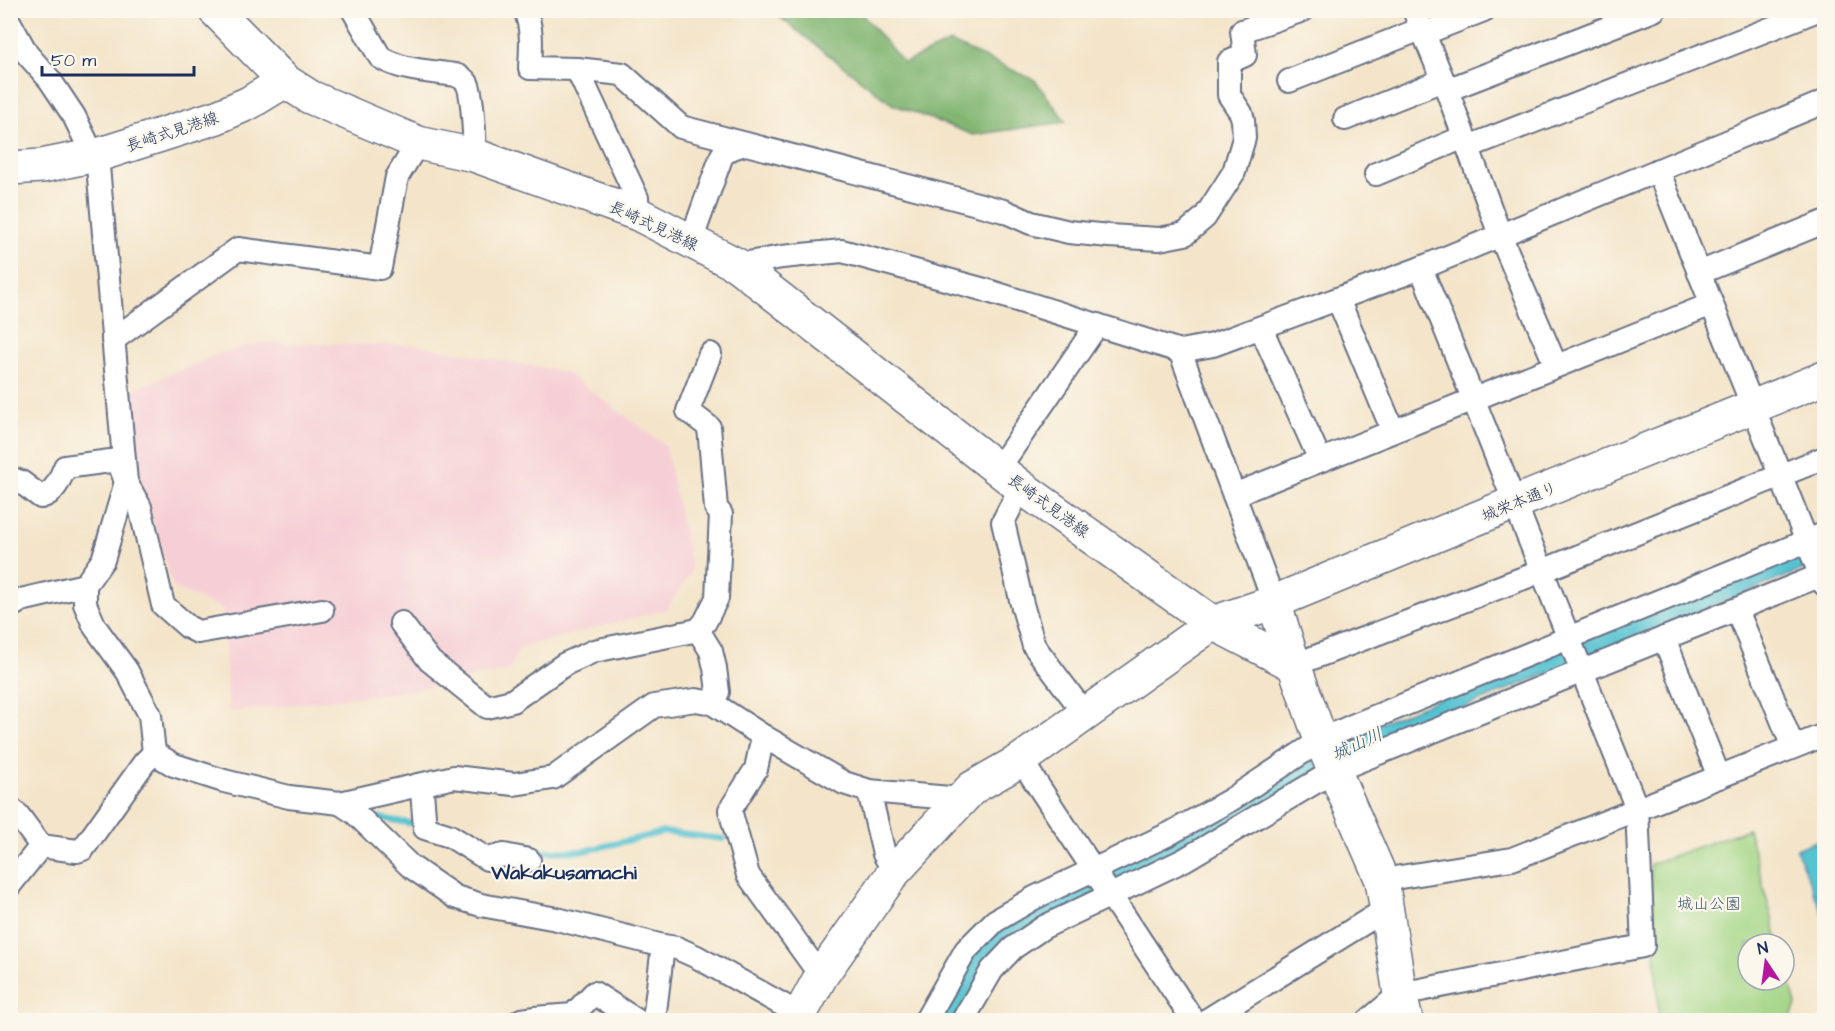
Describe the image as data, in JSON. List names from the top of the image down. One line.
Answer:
{"streets":{"main road":["長崎式見港線","城栄本通り"]},"crossings":[["長崎式見港線","城栄本通り"]],"districts":["Wakakusamachi"],"water":["城山川"],"parks":["城山公園"],"scale_bar":"50 m","north":"top"}
